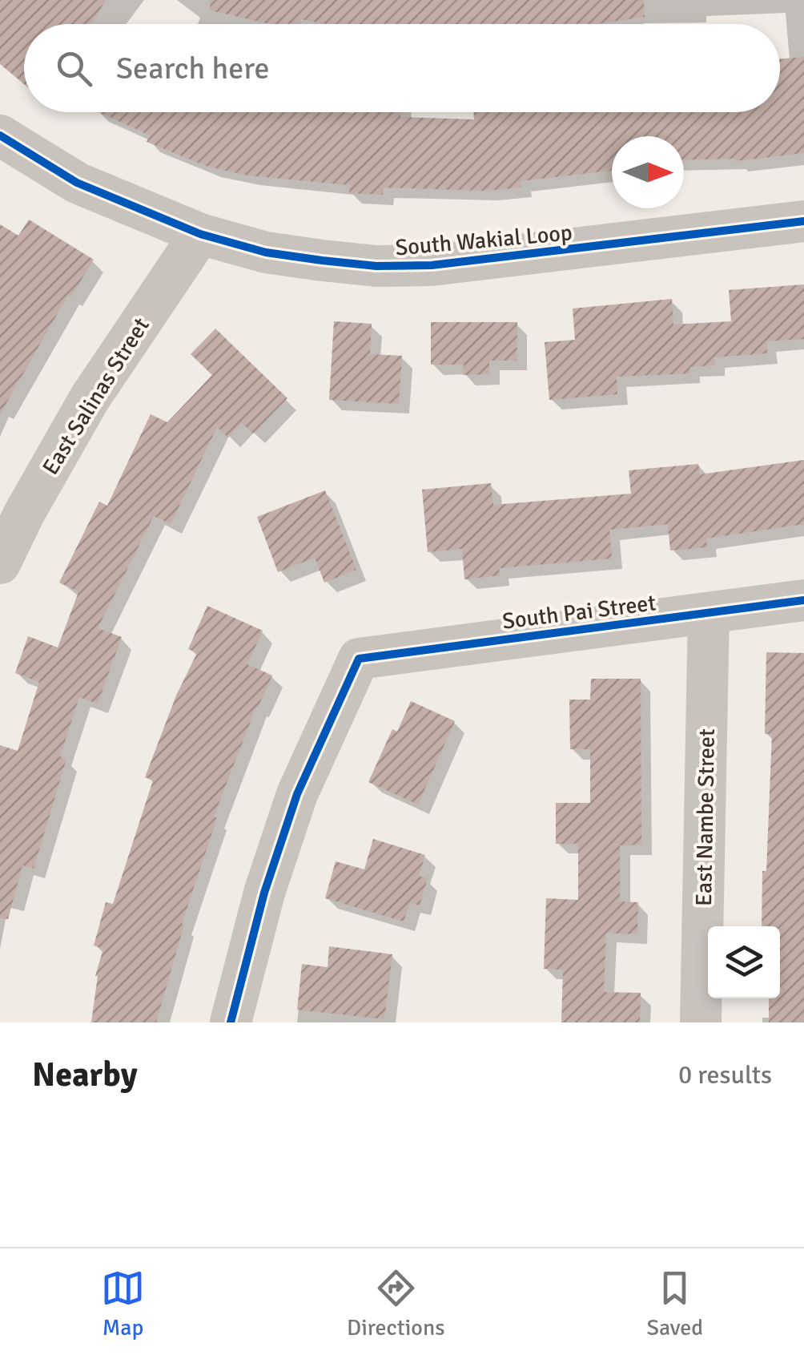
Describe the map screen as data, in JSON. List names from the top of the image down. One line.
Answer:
{"streets":{"street":["South Wakial Loop","East Salinas Street","South Pai Street","East Nambe Street"]},"crossings":[["South Wakial Loop","East Salinas Street"],["South Pai Street","East Nambe Street"]],"north":"right","page":{"search":"Search here","heading":["Nearby","0 results"],"nav":["Map","Directions","Saved"]}}
